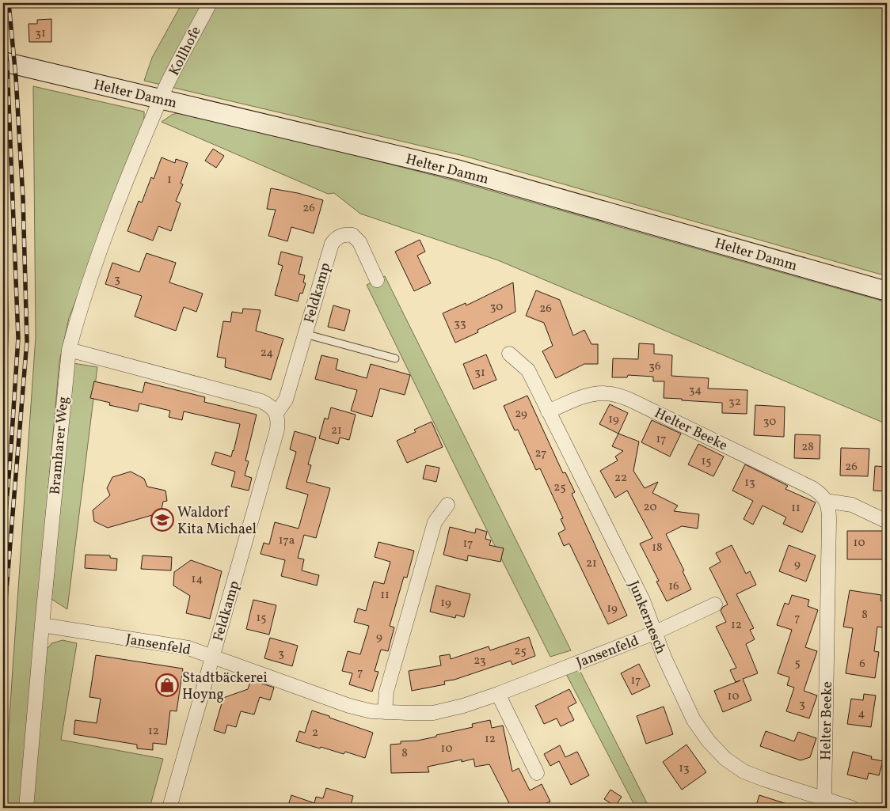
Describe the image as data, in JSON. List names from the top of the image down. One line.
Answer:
{"streets":{"street":["Kollhofe","Helter Damm","Feldkamp","Helter Beeke","Bramharer Weg","Junkernesch","Jansenfeld"]},"crossings":[["Kollhofe","Helter Damm"],["Kollhofe","Bramharer Weg"],["Helter Damm","Bramharer Weg"],["Feldkamp","Jansenfeld"],["Helter Beeke","Junkernesch"],["Bramharer Weg","Jansenfeld"],["Junkernesch","Jansenfeld"]],"places":{"school or university":["Waldorf Kita Michael"],"shop":["Stadtbäckerei Hoyng"]},"house_numbers":["31","1","26","3","30","26","33","24","36","31","34","32","29","19","30","21","17","28","27","15","26","22","13","25","20","11","17a","10","17","18","21","9","14","16","11","19","19","8","15","7","12","9","25","3","23","5","6","7","17","10","3","4","12","2","12","10","8","13"]}
